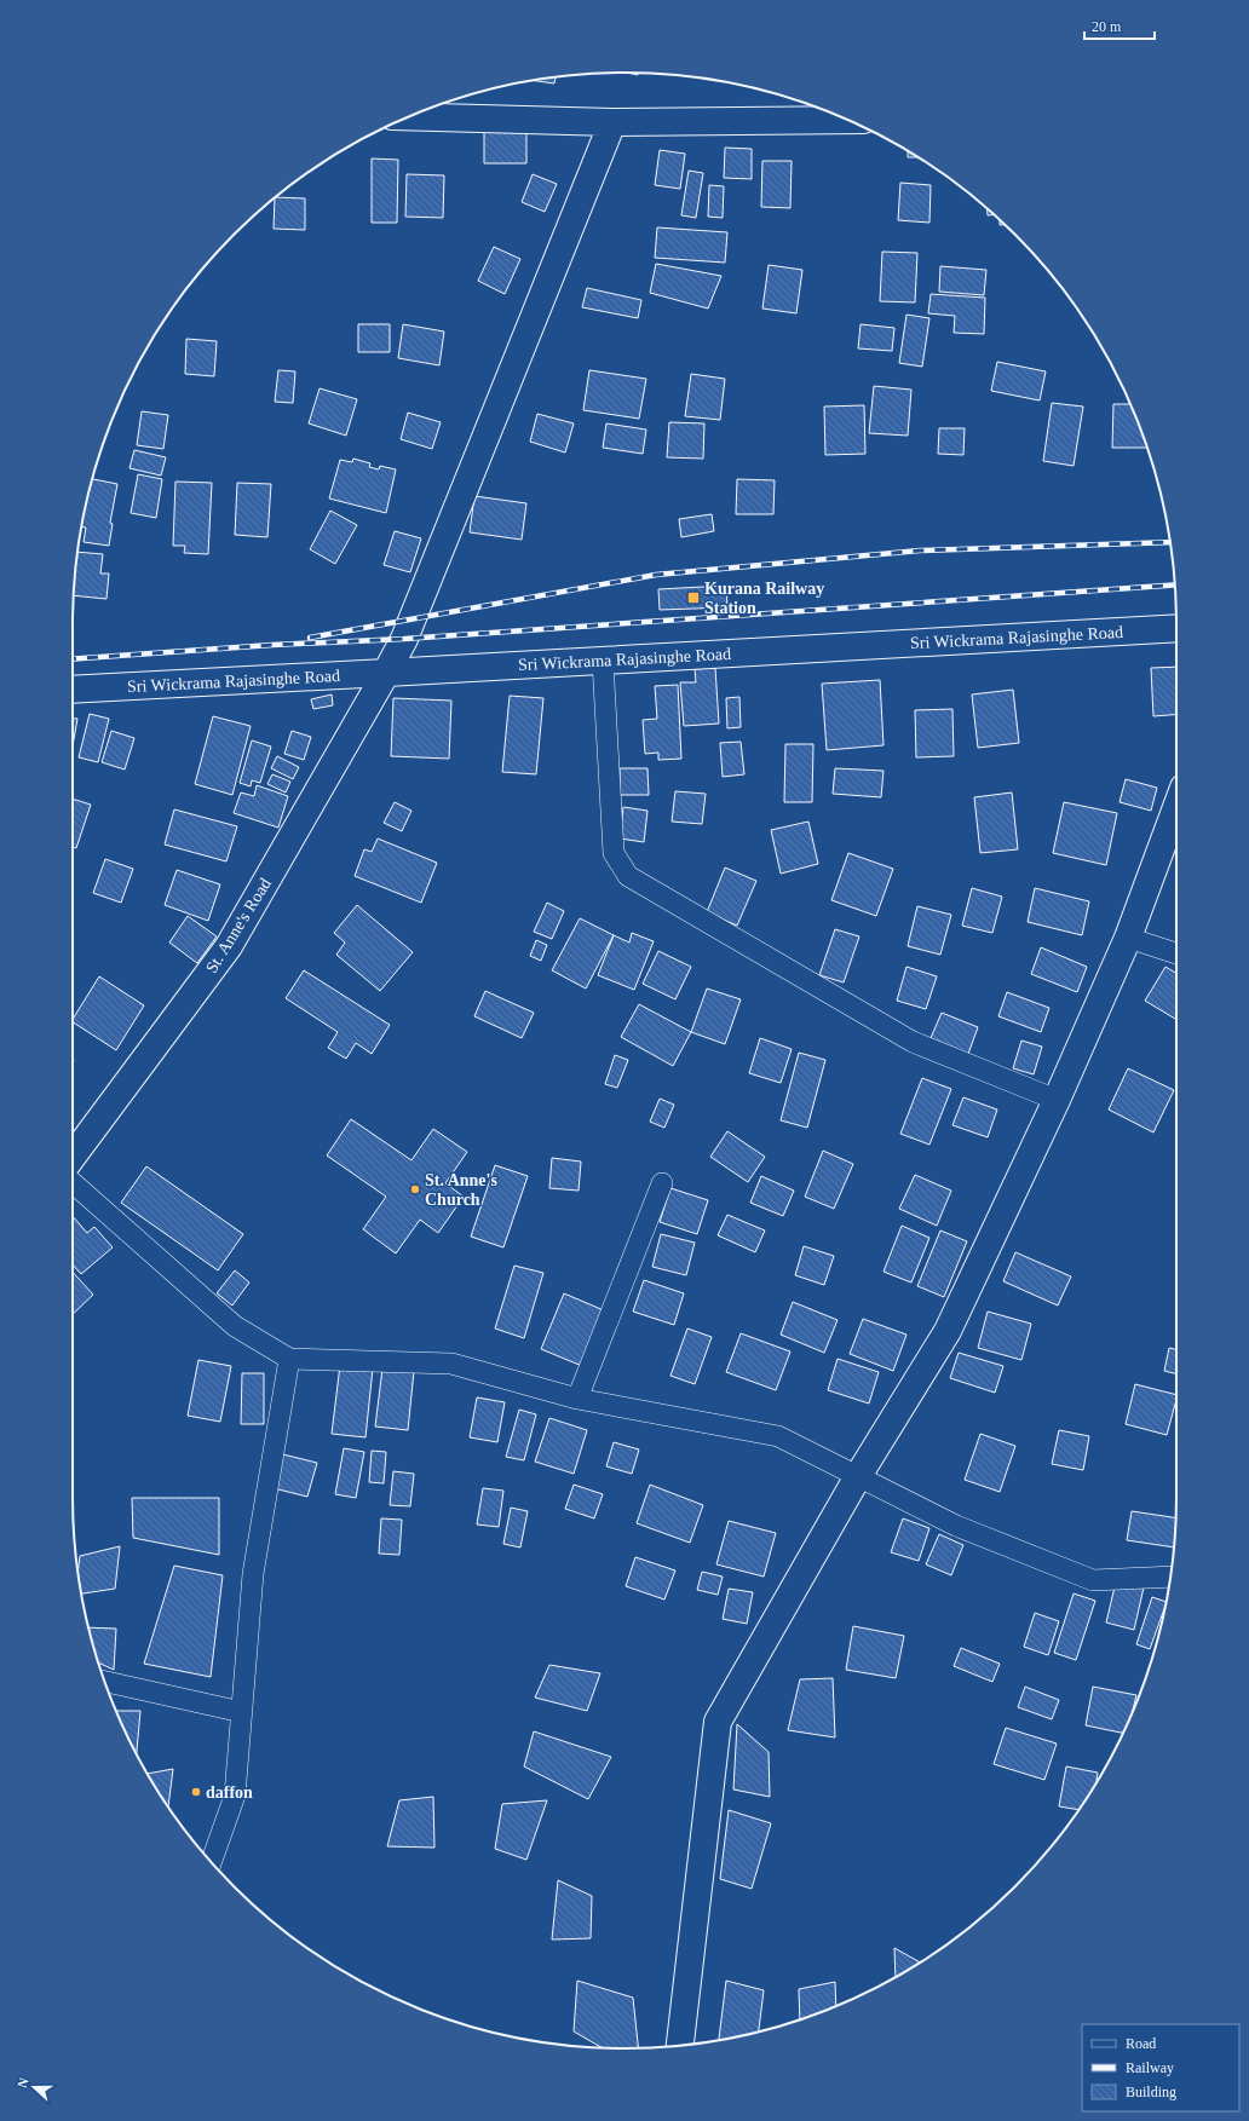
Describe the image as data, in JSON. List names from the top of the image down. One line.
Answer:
{"streets":{"street":["Sri Wickrama Rajasinghe Road","St. Anne's Road"]},"crossings":[["Sri Wickrama Rajasinghe Road","St. Anne's Road"]],"places":{"transit":["Kurana Railway Station"],"other":["St. Anne's Church","daffon"]},"legend":["Road","Railway","Building"],"scale_bar":"20 m","north":"left"}
